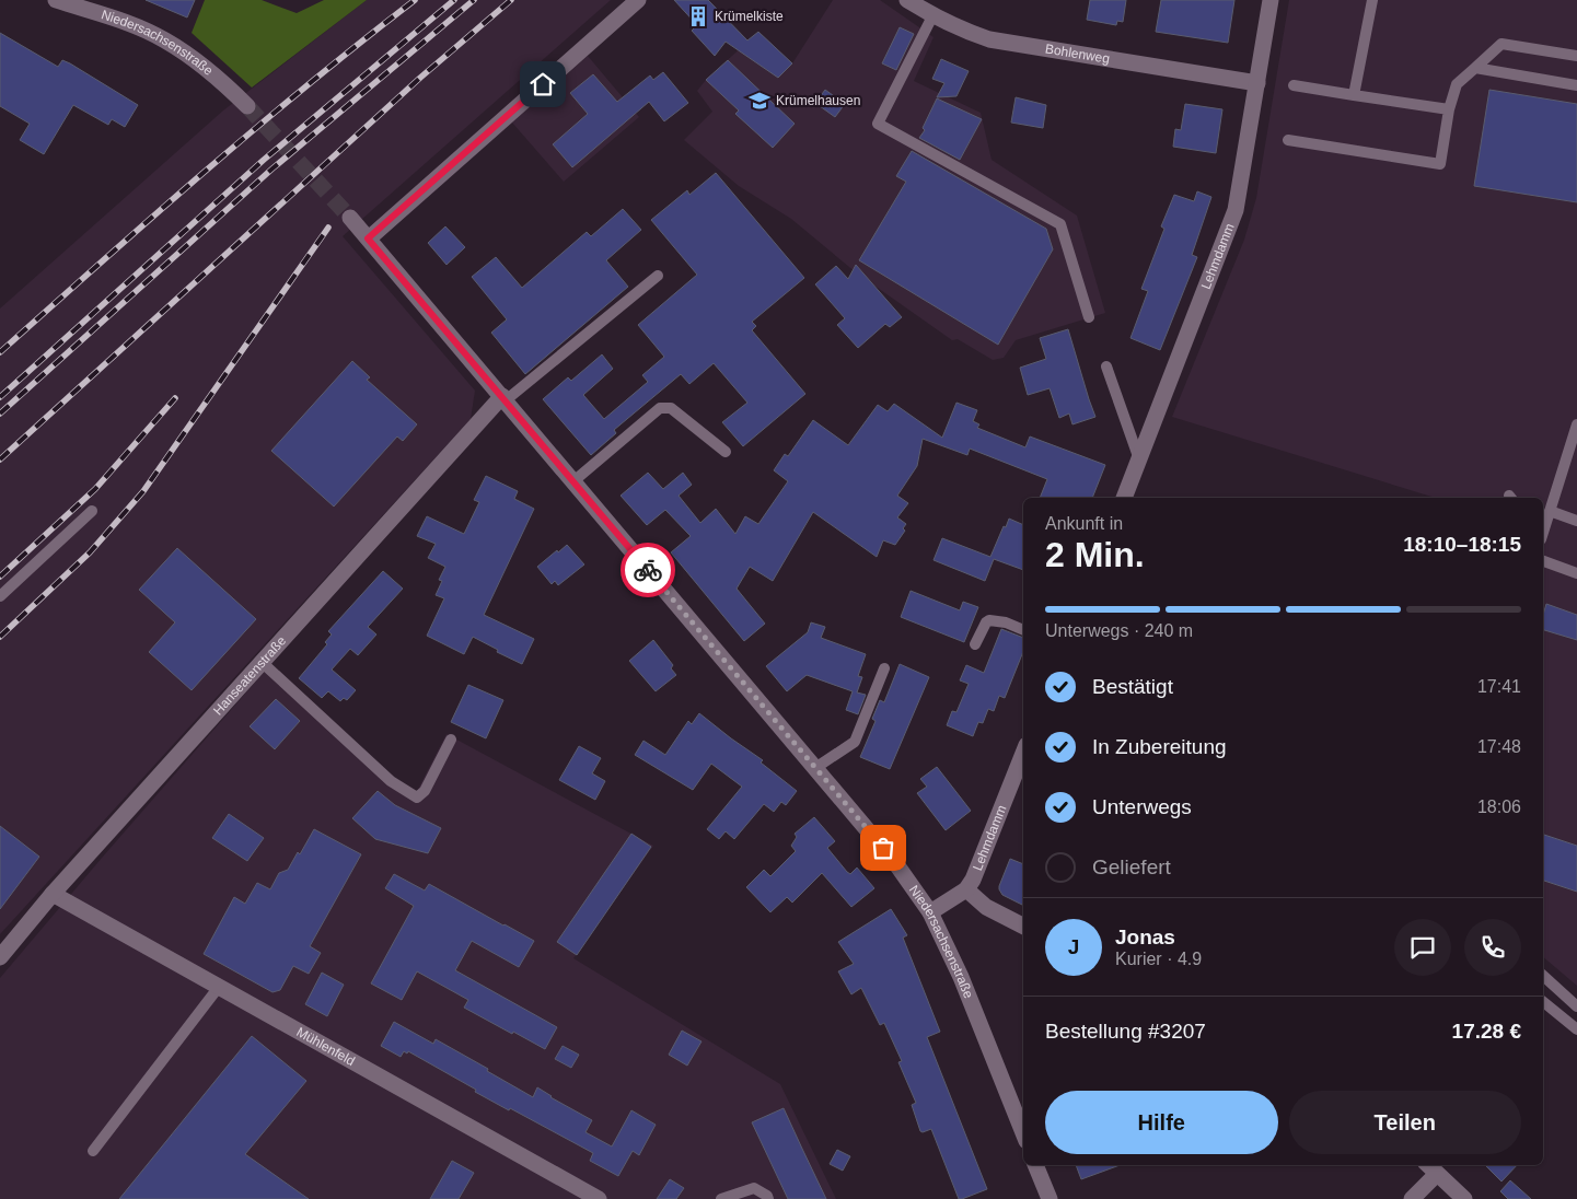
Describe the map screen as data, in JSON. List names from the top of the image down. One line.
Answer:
{"streets":{"street":["Niedersachsenstraße","Bohlenweg","Lehmdamm","Hanseatenstraße","Mühlenfeld"]},"crossings":[["Niedersachsenstraße","Lehmdamm"],["Niedersachsenstraße","Hanseatenstraße"],["Bohlenweg","Lehmdamm"],["Hanseatenstraße","Mühlenfeld"]],"places":{"building":["Krümelkiste"],"school or university":["Krümelhausen"]},"page":{"heading":["2 Min.","Ankunft in","18:10–18:15"],"panel":["Jonas","Kurier · 4.9","Bestellung #3207","17.28 €"],"bar":"Unterwegs · 240 m","list":[["Bestätigt","17:41"],["In Zubereitung","17:48"],["Unterwegs","18:06"],"Geliefert"],"round":"J","buttons":["Hilfe","Teilen"]}}
